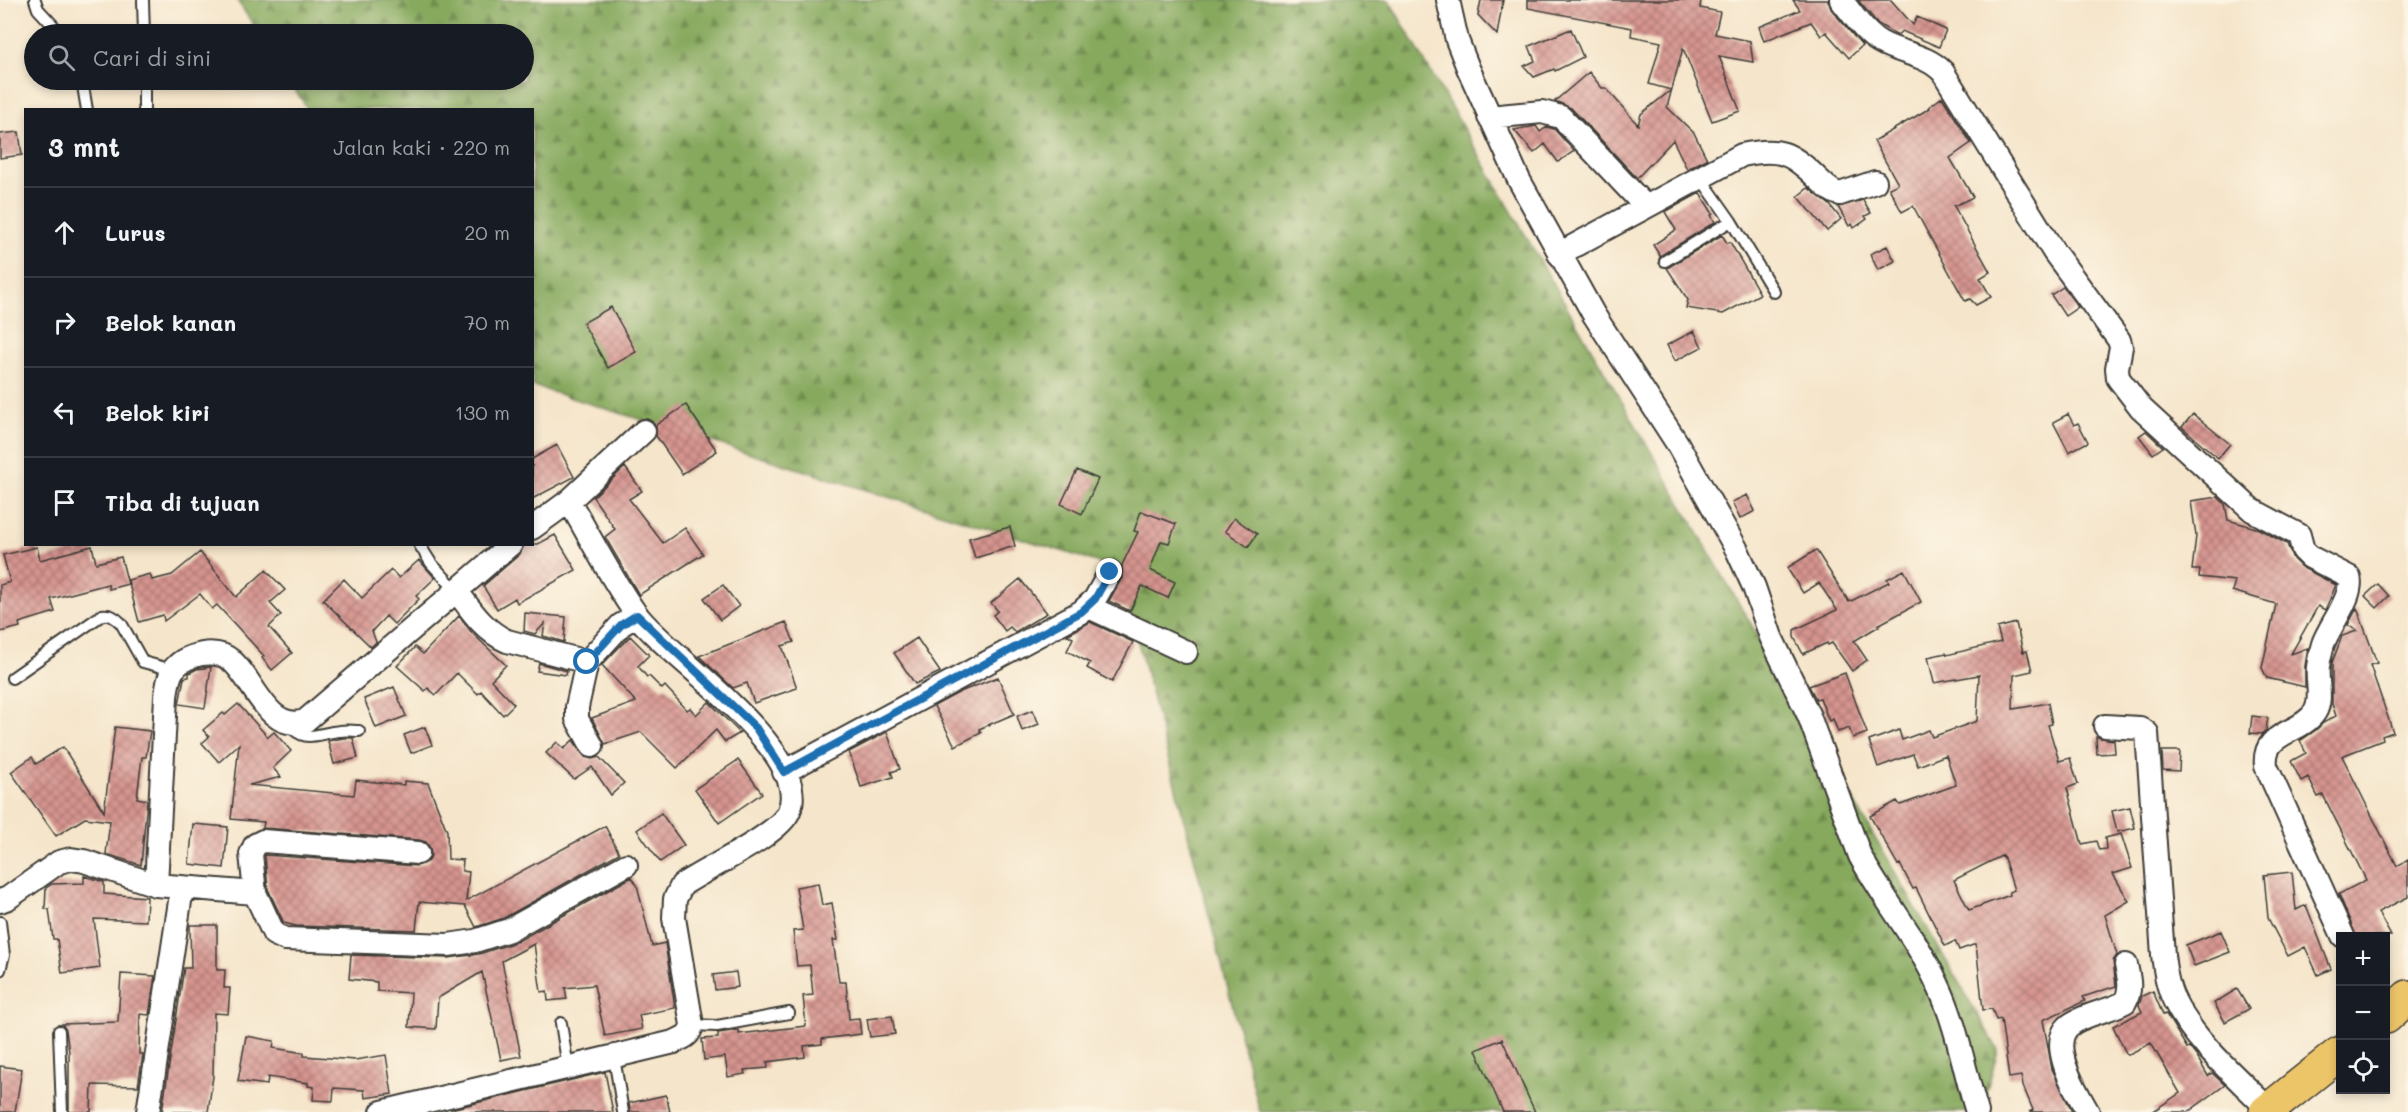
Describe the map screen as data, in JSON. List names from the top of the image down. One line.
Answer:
{"page":{"search":"Cari di sini","heading":["3 mnt","Jalan kaki · 220 m"],"list":[["Lurus","20 m"],["Belok kanan","70 m"],["Belok kiri","130 m"],"Tiba di tujuan"],"map_buttons":["+","−"]}}
